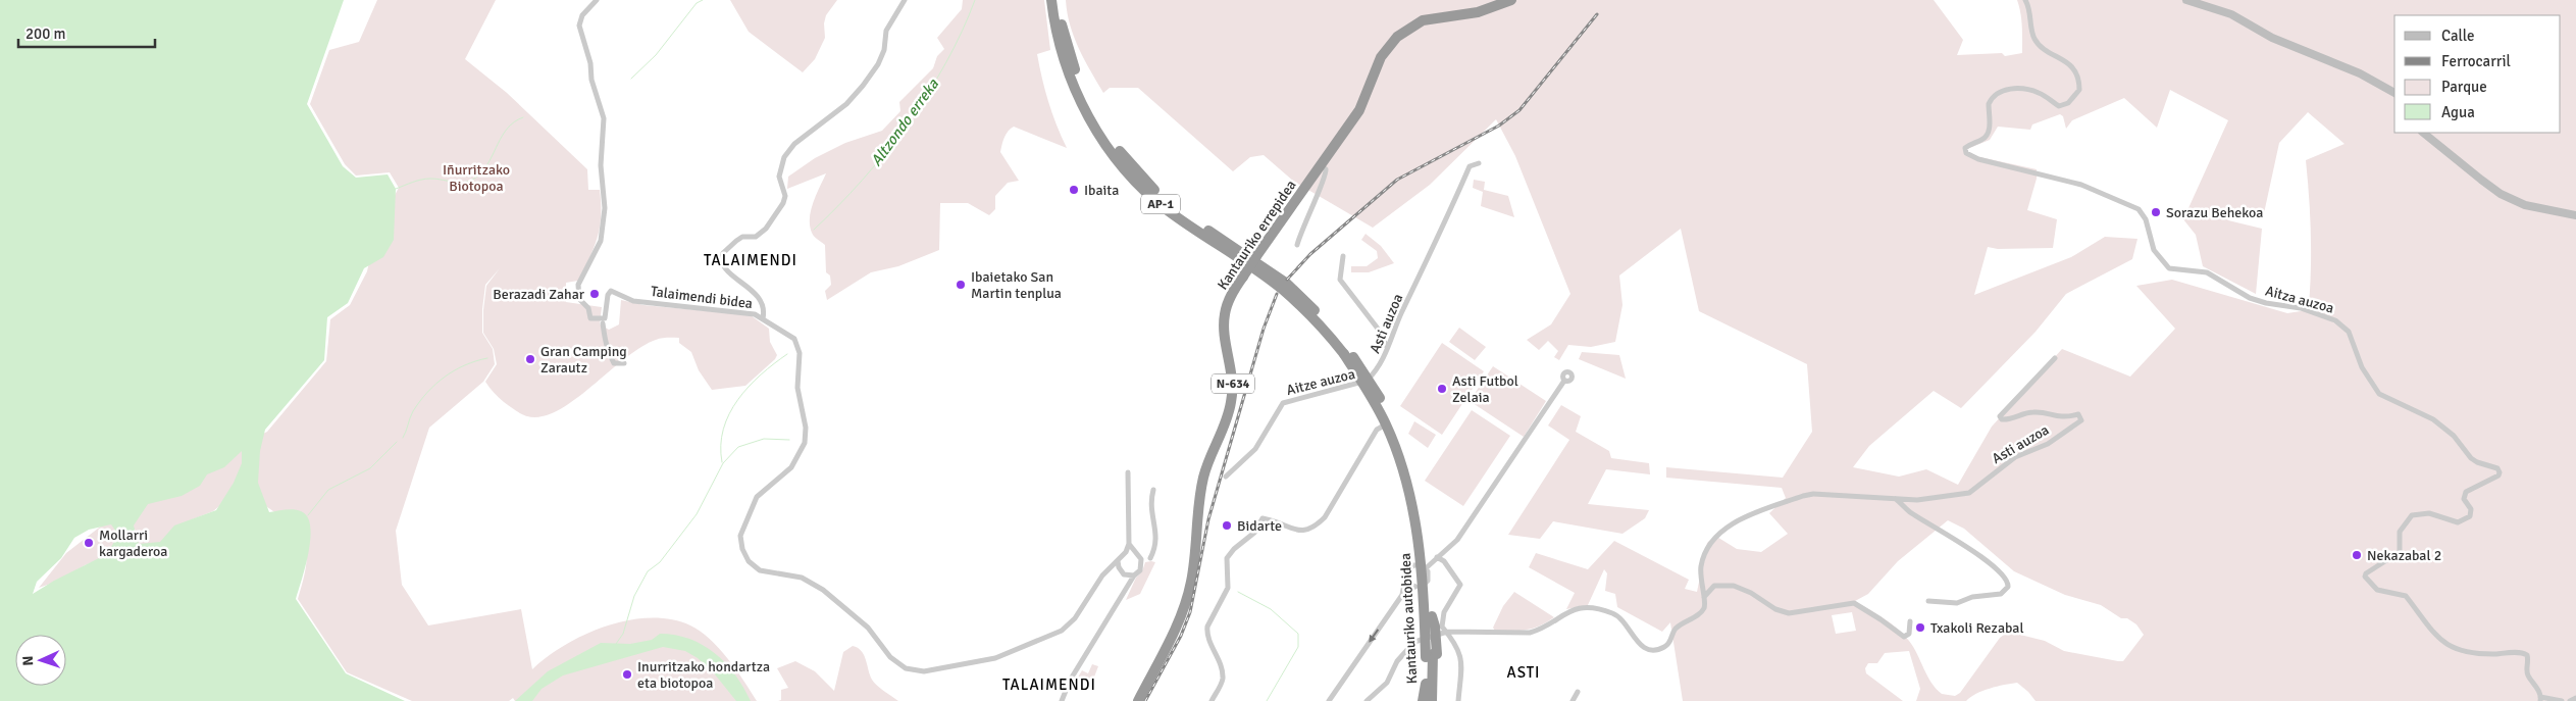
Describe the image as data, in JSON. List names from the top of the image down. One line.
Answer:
{"streets":{"highway":["AP-1","Kantauriko errepidea","N-634","Kantauriko autobidea"],"street":["Talaimendi bidea","Aitza auzoa","Asti auzoa","Aitze auzoa"]},"crossings":[["Asti auzoa","Aitze auzoa"]],"districts":["TALAIMENDI","ASTI","TALAIMENDI"],"water":["Altzondo erreka"],"parks":["Iñurritzako Biotopoa"],"places":["Ibaita","Sorazu Behekoa","Ibaietako San Martin tenplua","Berazadi Zahar","Gran Camping Zarautz","Asti Futbol Zelaia","Bidarte","Mollarri kargaderoa","Nekazabal 2","Txakoli Rezabal","Inurritzako hondartza eta biotopoa"],"legend":["Calle","Ferrocarril","Parque","Agua"],"scale_bar":"200 m","north":"left"}
